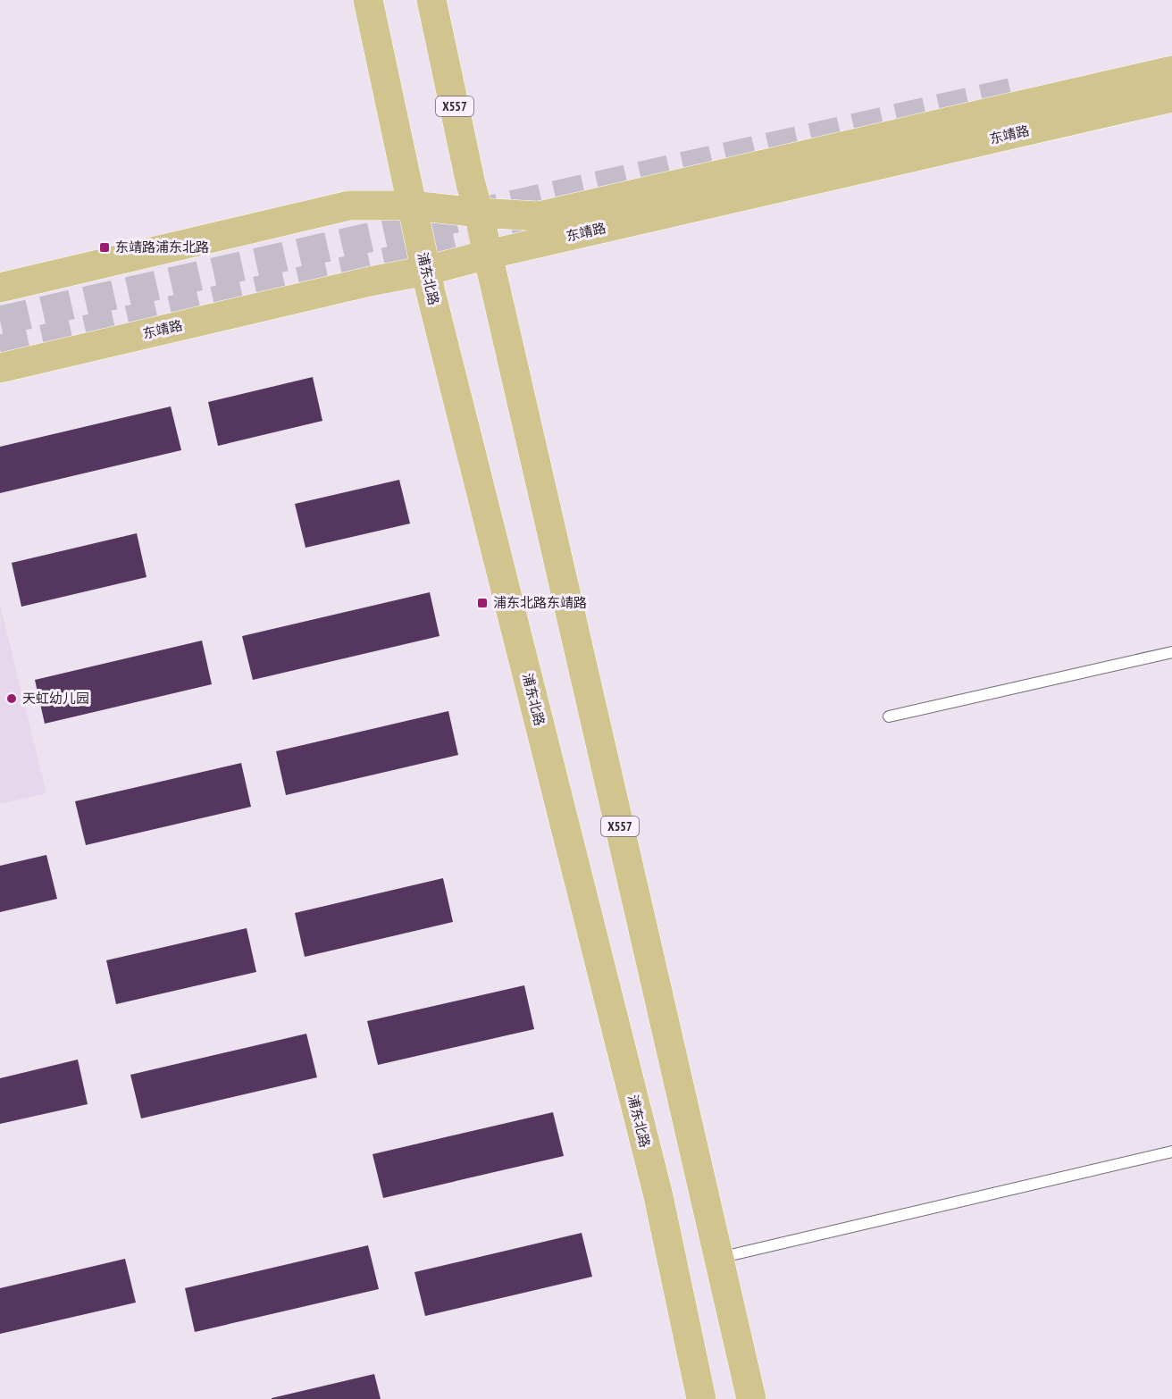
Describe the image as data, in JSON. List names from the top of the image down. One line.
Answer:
{"streets":{"main road":["X557","东靖路","浦东北路"]},"crossings":[["X557","东靖路"],["东靖路","浦东北路"]],"places":{"transit":["东靖路浦东北路","浦东北路东靖路"],"other":["天虹幼儿园"]}}
